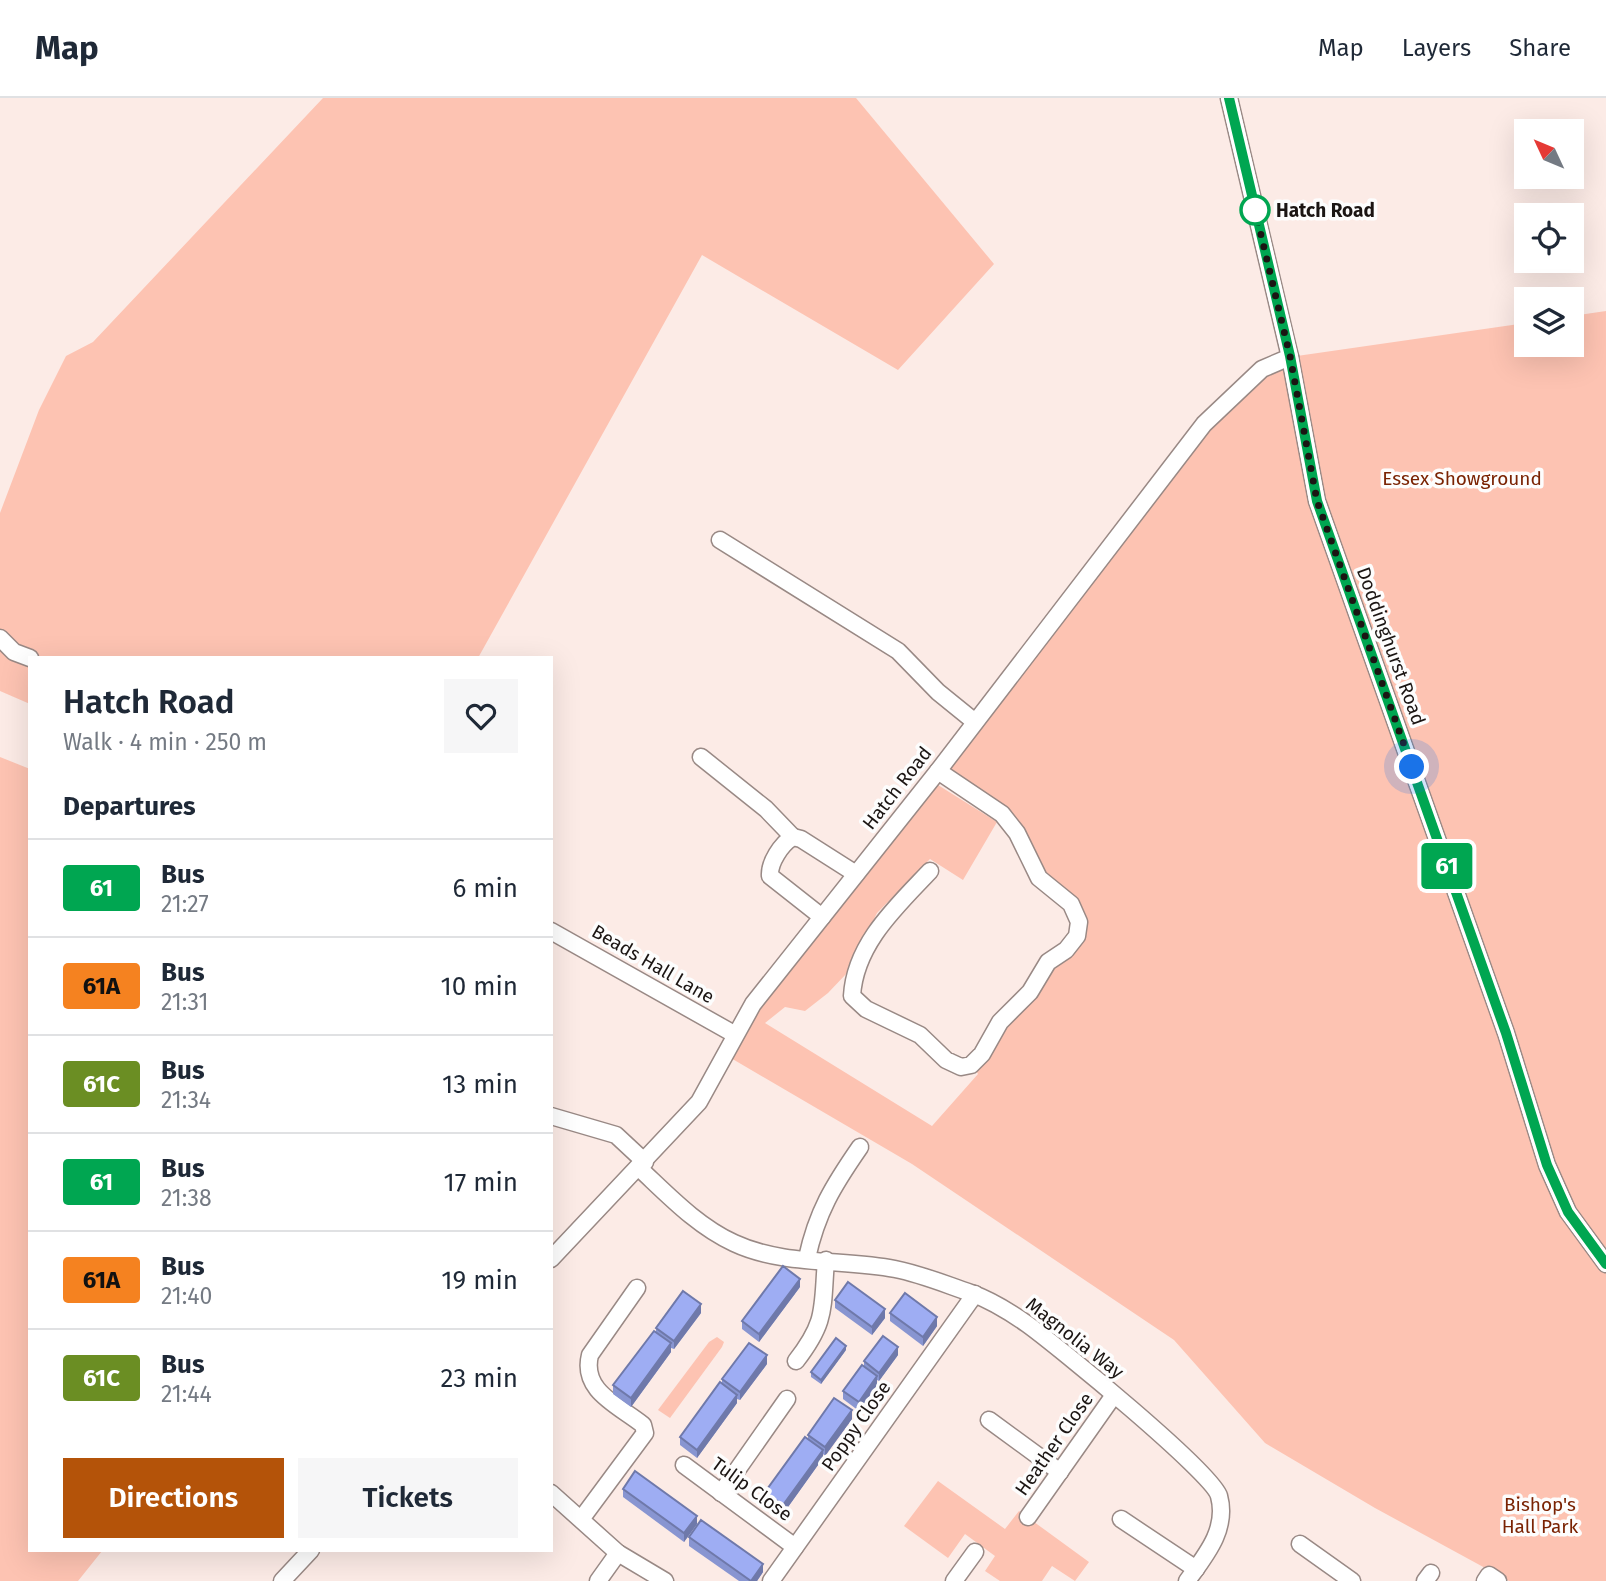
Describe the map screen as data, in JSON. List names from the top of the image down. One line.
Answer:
{"streets":{"street":["Doddinghurst Road","Hatch Road","Beads Hall Lane","Magnolia Way","Poppy Close","Heather Close","Tulip Close"]},"crossings":[["Doddinghurst Road","Hatch Road"],["Hatch Road","Beads Hall Lane"],["Hatch Road","Magnolia Way"],["Magnolia Way","Poppy Close"],["Magnolia Way","Heather Close"],["Poppy Close","Tulip Close"]],"parks":["Essex Showground","Bishop's Hall Park"],"places":["Hatch Road"],"lines":["bus line 61"],"north":"top left","page":{"header":"Map","nav":["Map","Layers","Share"],"on_map":"61","heading":[["Hatch Road","Walk · 4 min · 250 m"],"Departures"],"list":[{"mark":"61","name":"Bus","note":"21:27","value":"6 min"},{"mark":"61A","name":"Bus","note":"21:31","value":"10 min"},{"mark":"61C","name":"Bus","note":"21:34","value":"13 min"},{"mark":"61","name":"Bus","note":"21:38","value":"17 min"},{"mark":"61A","name":"Bus","note":"21:40","value":"19 min"},{"mark":"61C","name":"Bus","note":"21:44","value":"23 min"}],"buttons":["Directions","Tickets"]}}
